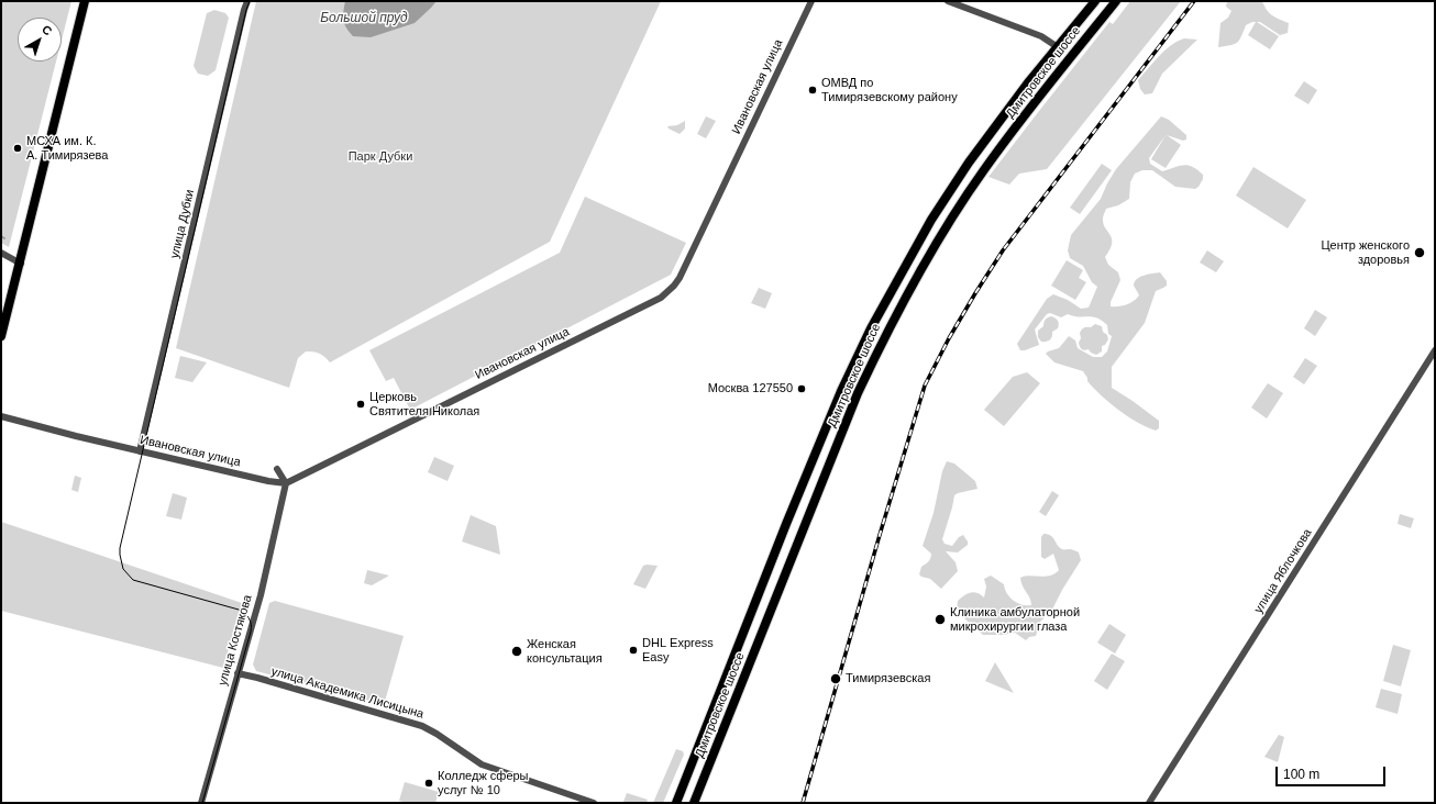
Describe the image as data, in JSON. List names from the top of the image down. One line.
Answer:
{"streets":{"main road":["Дмитровское шоссе"],"street":["Ивановская улица","улица Дубки","улица Яблочкова","улица Костякова","улица Академика Лисицына"]},"crossings":[["Ивановская улица","улица Дубки"],["Ивановская улица","улица Костякова"],["улица Костякова","улица Академика Лисицына"]],"water":["Большой пруд"],"parks":["Парк Дубки"],"places":["ОМВД по Тимирязевскому району","МСХА им. К. А. Тимирязева","Центр женского здоровья","Москва 127550","Церковь Святителя Николая","Клиника амбулаторной микрохирургии глаза","DHL Express Easy","Женская консультация","Тимирязевская","Колледж сферы услуг № 10"],"scale_bar":"100 m","north":"top right"}
